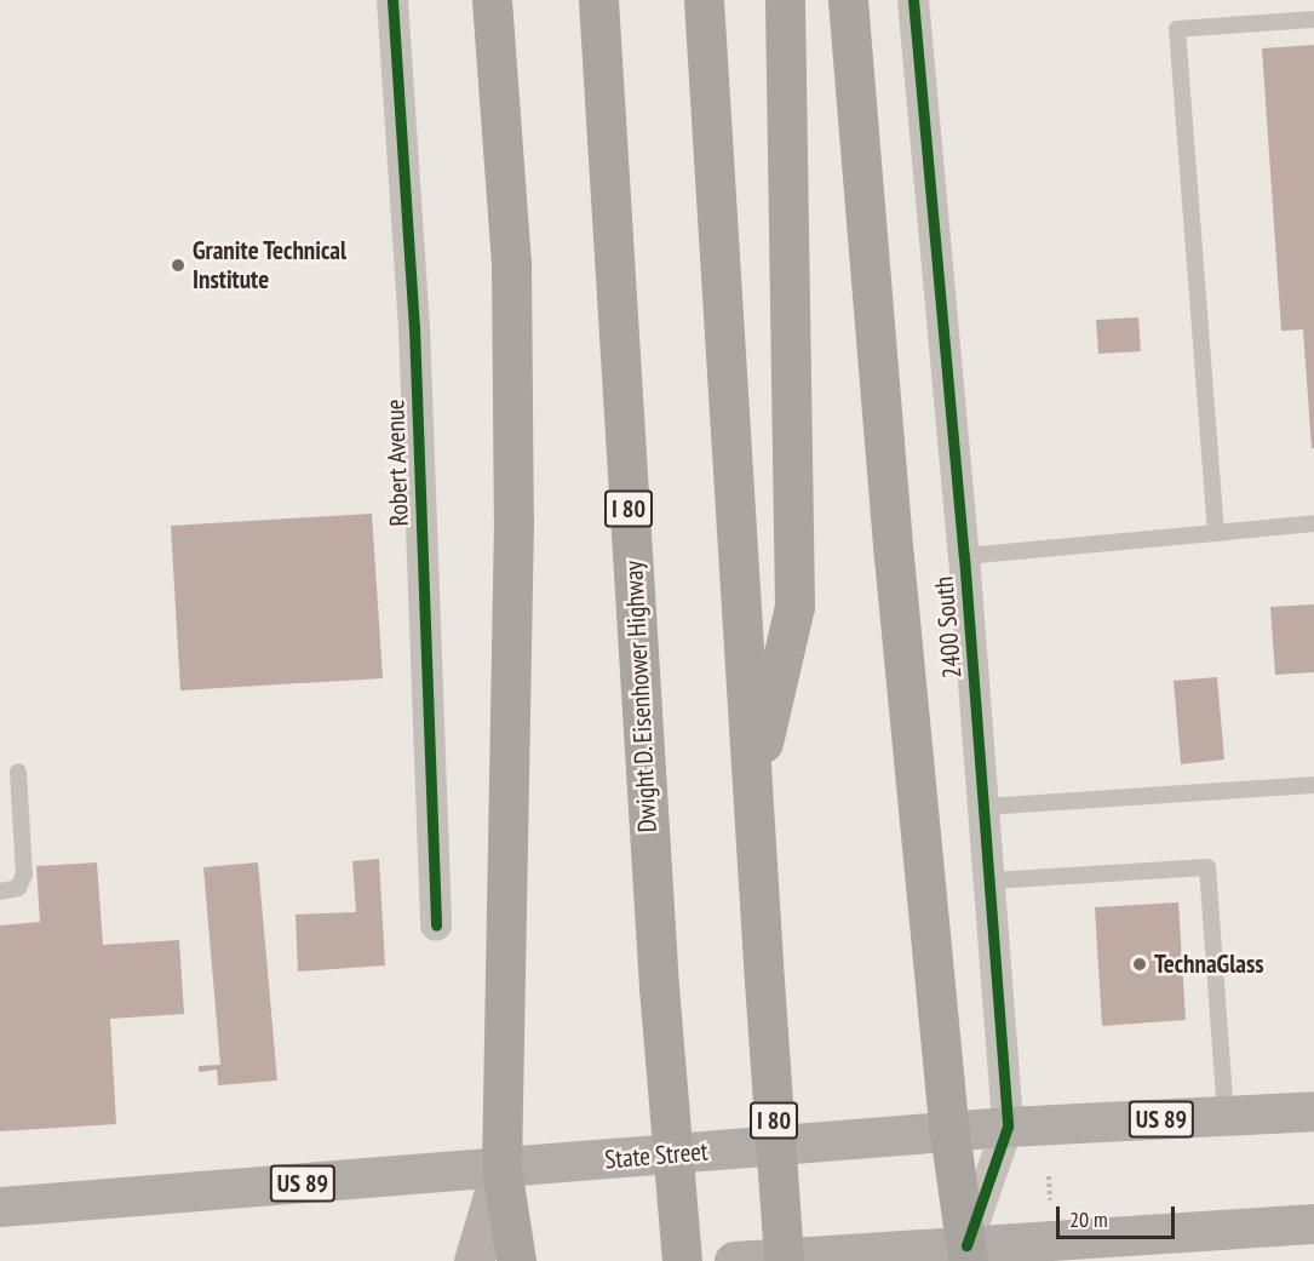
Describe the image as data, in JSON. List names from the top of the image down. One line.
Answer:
{"streets":{"highway":["I 80","Dwight D. Eisenhower Highway"],"main road":["US 89","State Street"],"street":["Robert Avenue","2400 South"]},"crossings":[["2400 South","State Street"]],"places":["Granite Technical Institute","TechnaGlass"],"scale_bar":"20 m"}
